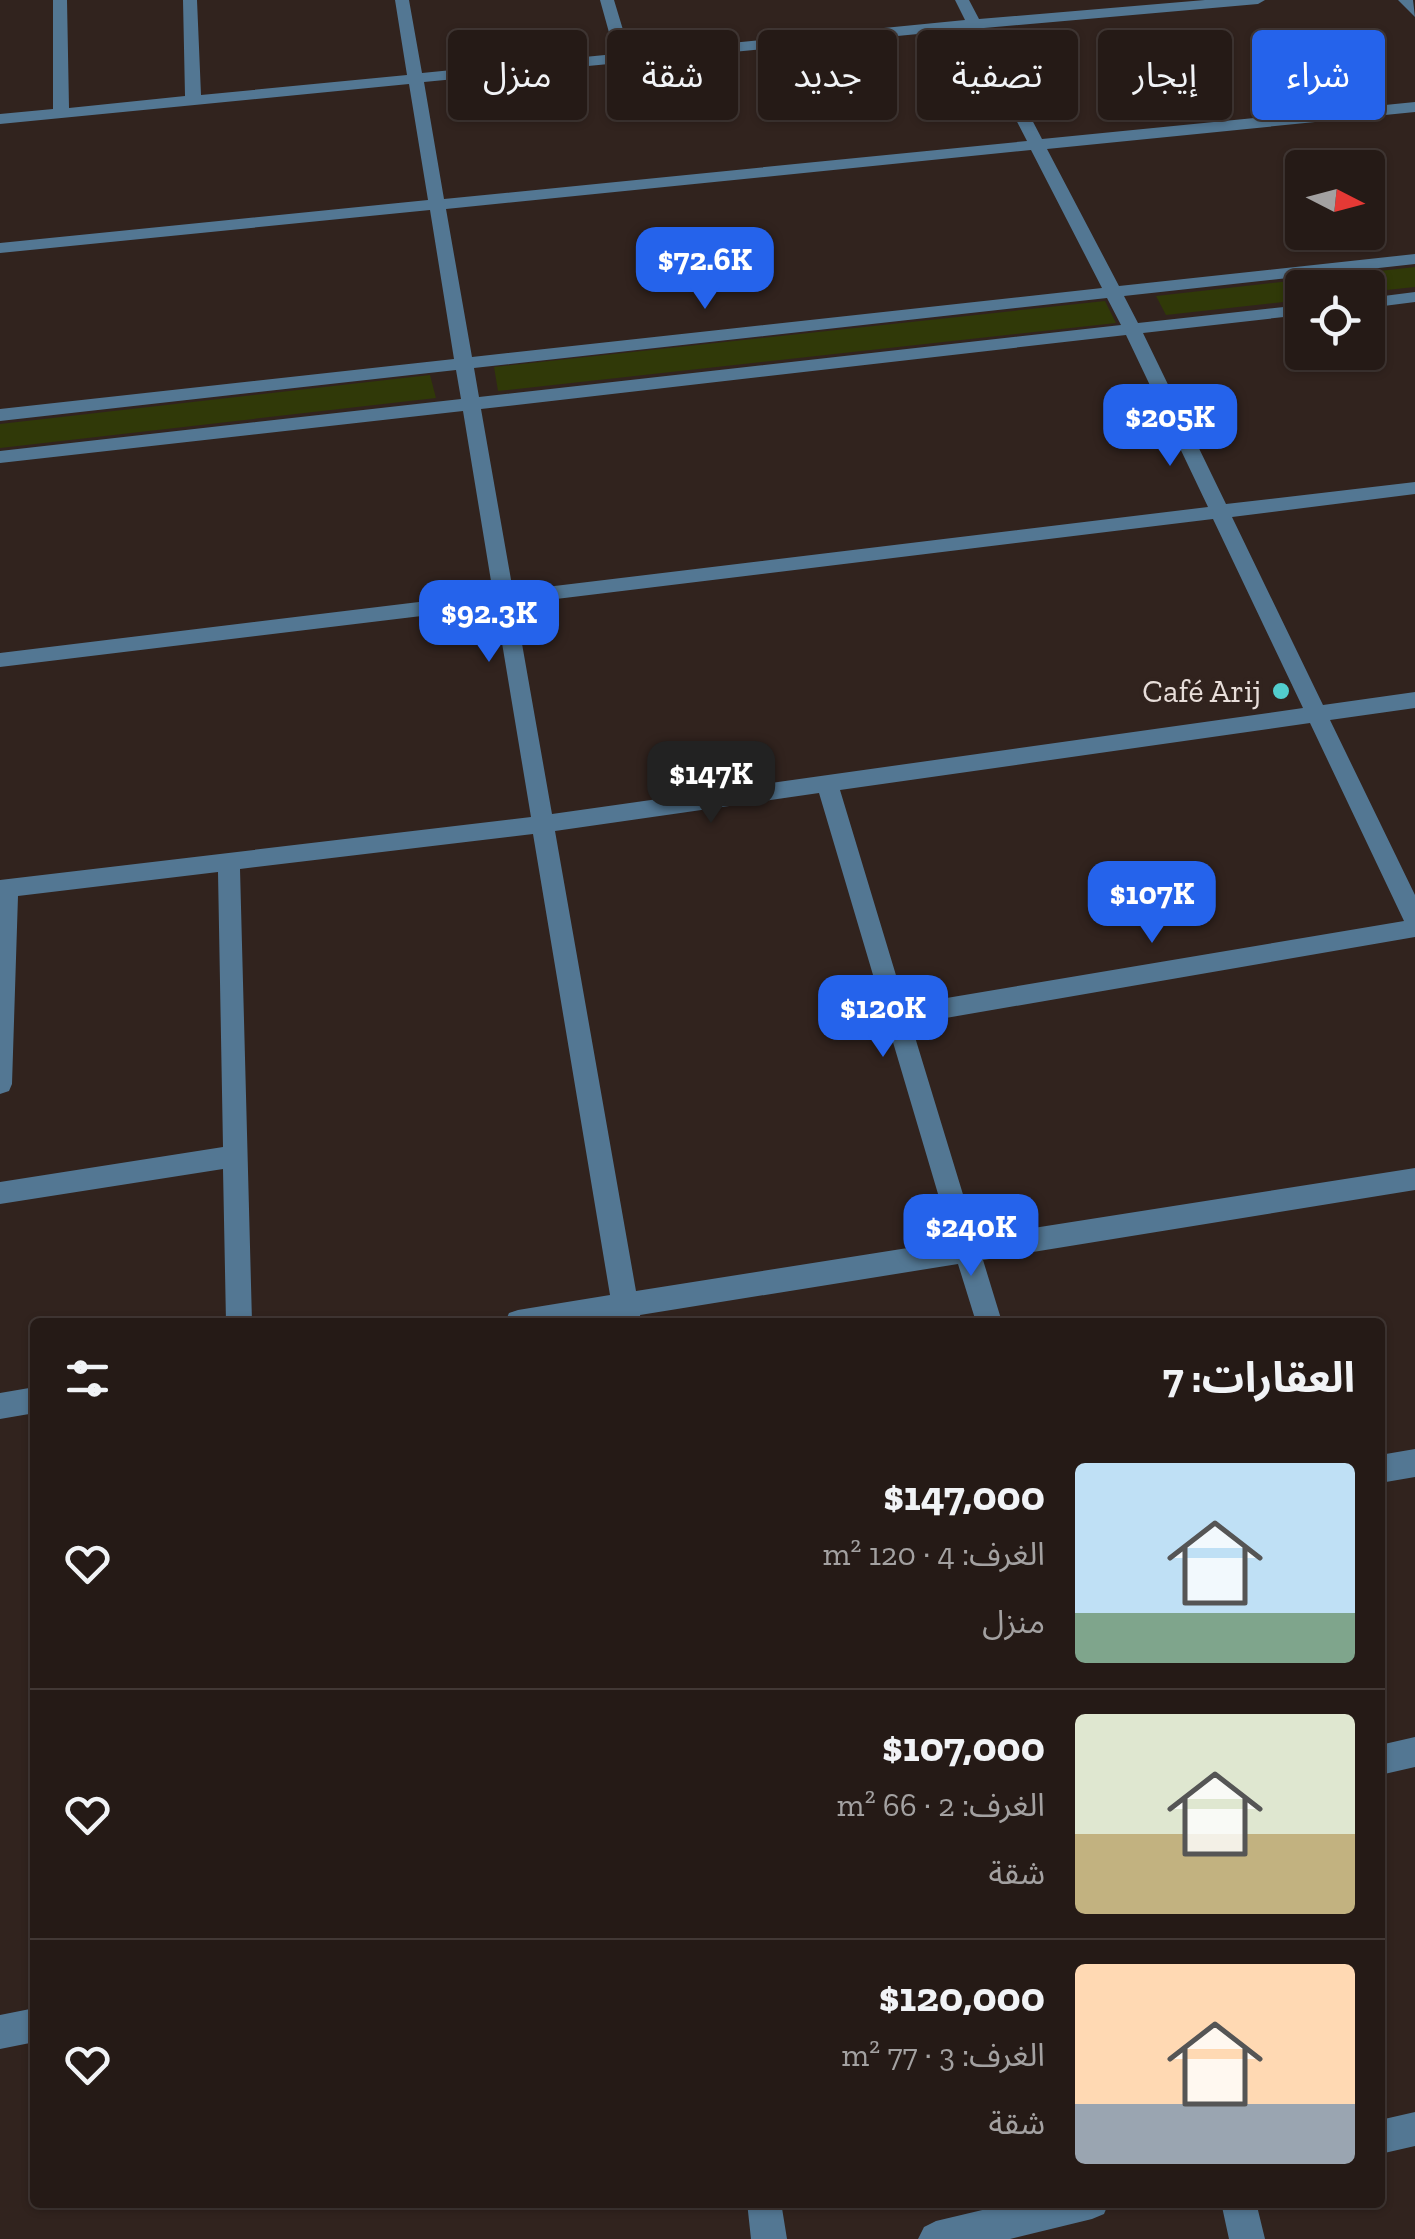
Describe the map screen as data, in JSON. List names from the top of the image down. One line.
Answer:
{"places":["Café Arij"],"north":"right","page":{"chip":["شراء","إيجار","تصفية","جديد","شقة","منزل"],"price":["$72.6K","$205K","$92.3K","$147K","$107K","$120K","$240K"],"heading":"العقارات: 7","list":[{"name":"$147,000","note":"الغرف: 4 · 120 m² · منزل"},{"name":"$107,000","note":"الغرف: 2 · 66 m² · شقة"},{"name":"$120,000","note":"الغرف: 3 · 77 m² · شقة"}]}}
